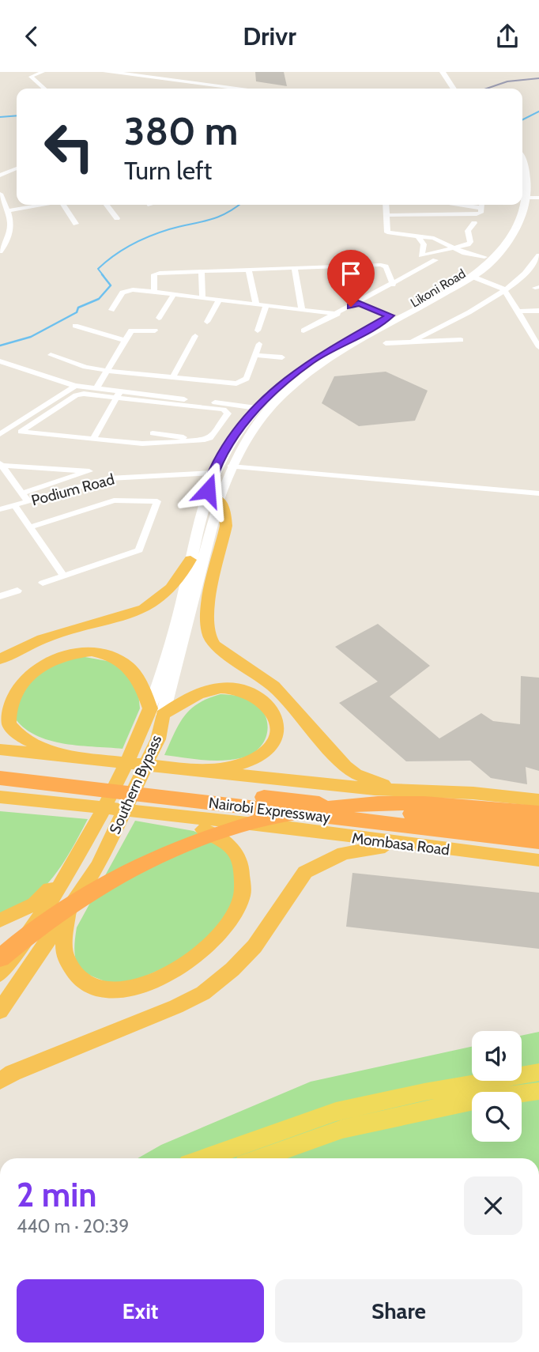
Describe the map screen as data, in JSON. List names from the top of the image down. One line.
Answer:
{"streets":{"highway":["Southern Bypass","Nairobi Expressway","Mombasa Road"],"main road":["Likoni Road"],"street":["Podium Road"]},"crossings":[["Likoni Road","Podium Road"],["Likoni Road","Southern Bypass"]],"page":{"header":"Drivr","turn":["380 m","Turn left"],"heading":["2 min","440 m · 20:39"],"buttons":["Exit","Share"]}}
